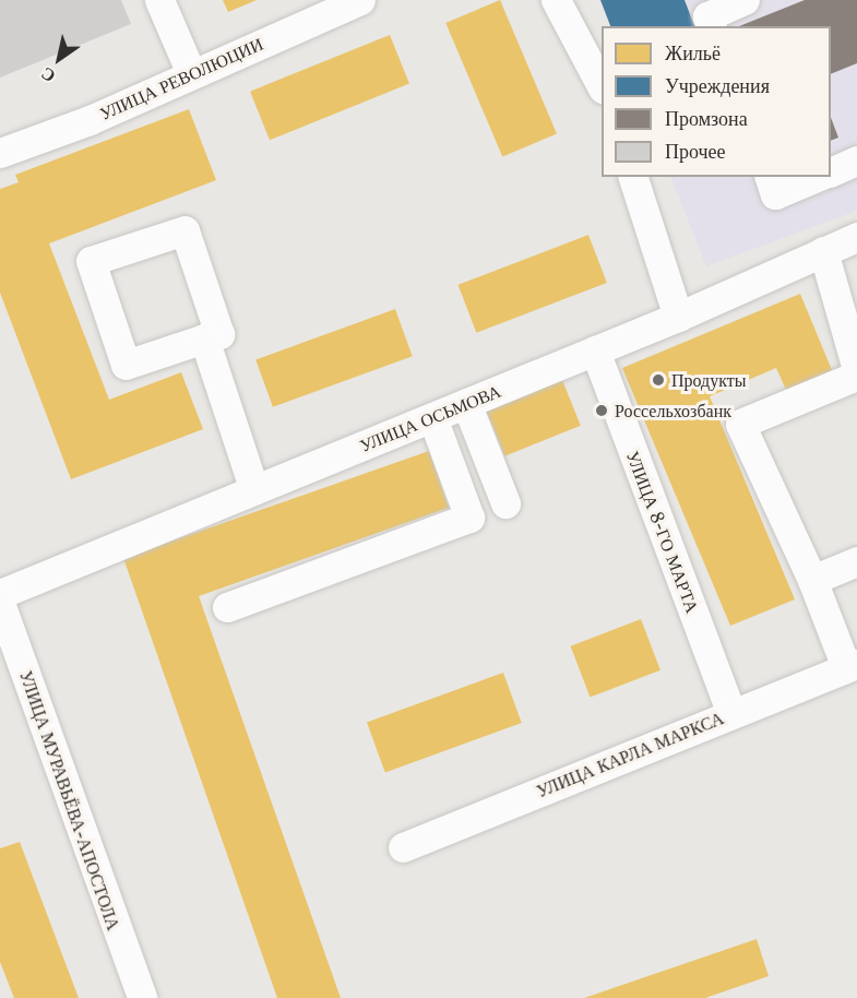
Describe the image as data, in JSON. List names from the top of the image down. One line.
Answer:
{"streets":{"street":["УЛИЦА РЕВОЛЮЦИИ","УЛИЦА ОСЬМОВА","УЛИЦА 8-ГО МАРТА","УЛИЦА КАРЛА МАРКСА","УЛИЦА МУРАВЬЁВА-АПОСТОЛА"]},"crossings":[["УЛИЦА ОСЬМОВА","УЛИЦА 8-ГО МАРТА"],["УЛИЦА 8-ГО МАРТА","УЛИЦА КАРЛА МАРКСА"]],"places":["Продукты","Россельхозбанк"],"legend":["Жильё","Учреждения","Промзона","Прочее"],"north":"bottom left"}
